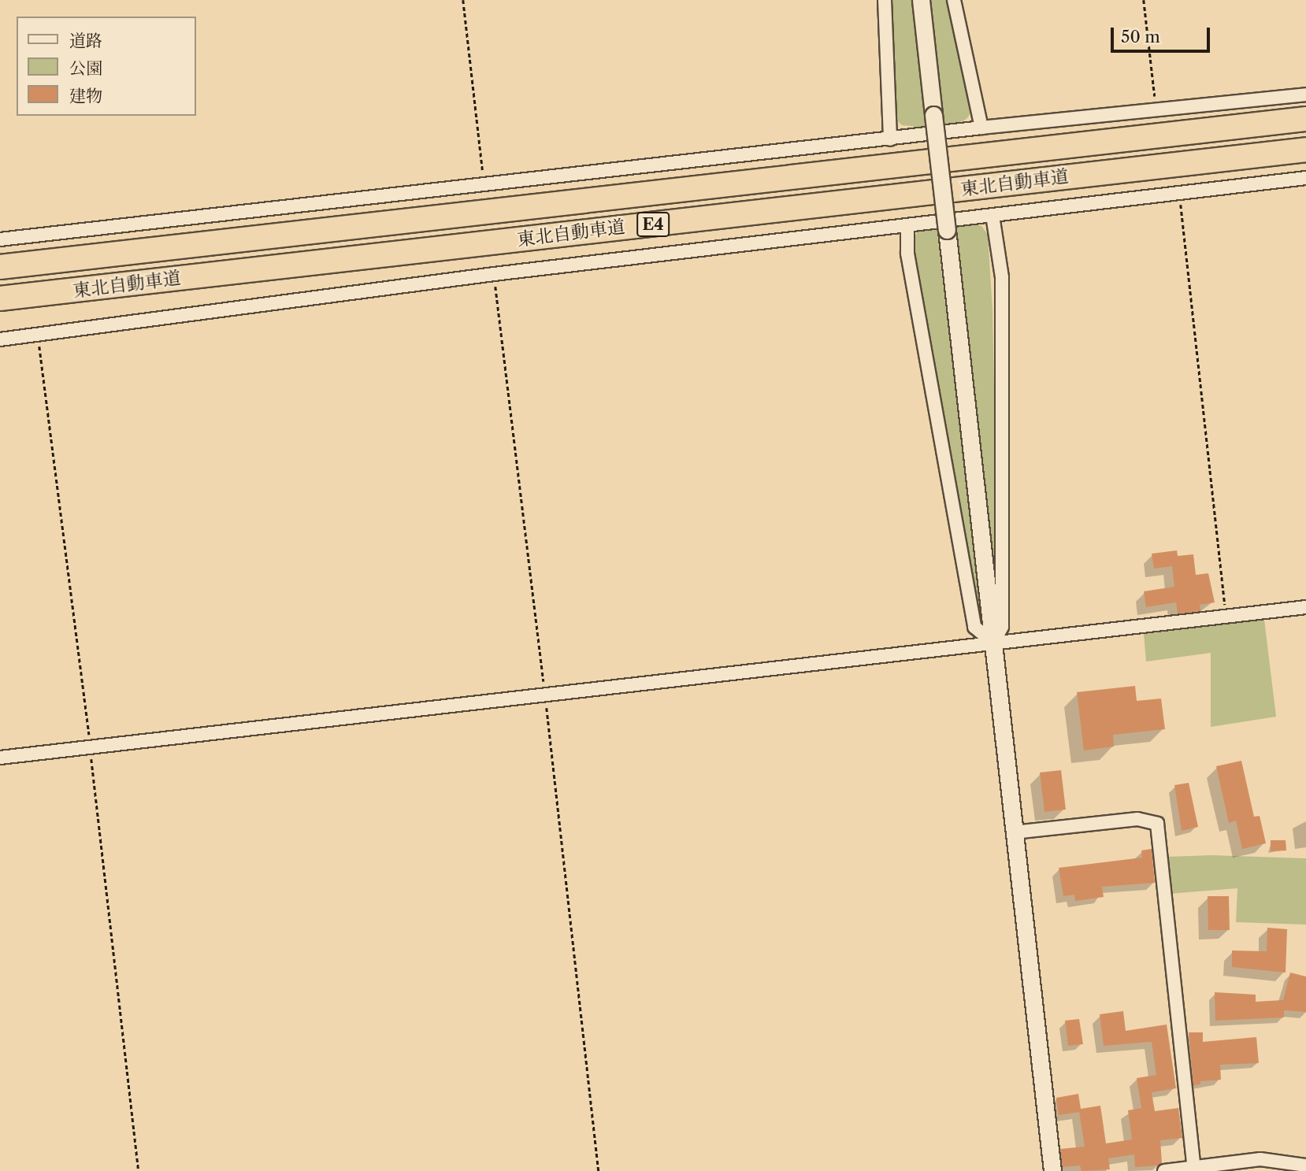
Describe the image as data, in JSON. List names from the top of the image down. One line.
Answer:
{"streets":{"highway":["東北自動車道","E4"]},"legend":["道路","公園","建物"],"scale_bar":"50 m"}
